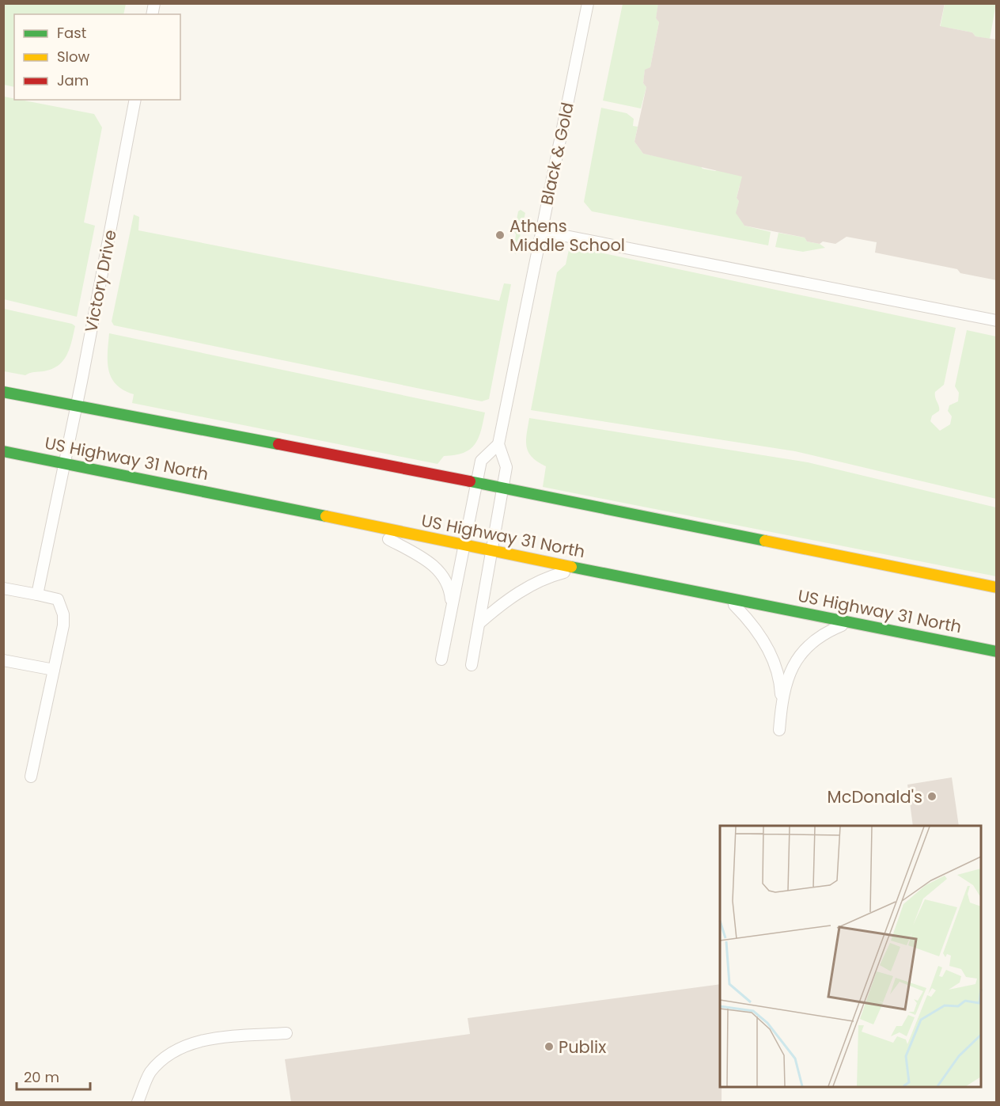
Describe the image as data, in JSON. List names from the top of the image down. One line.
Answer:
{"streets":{"main road":["US Highway 31 North"],"lane":["Black & Gold","Victory Drive"]},"crossings":[["Victory Drive","US Highway 31 North"]],"places":["Athens Middle School","McDonald's","Publix"],"legend":["Fast","Slow","Jam"],"scale_bar":"20 m"}
